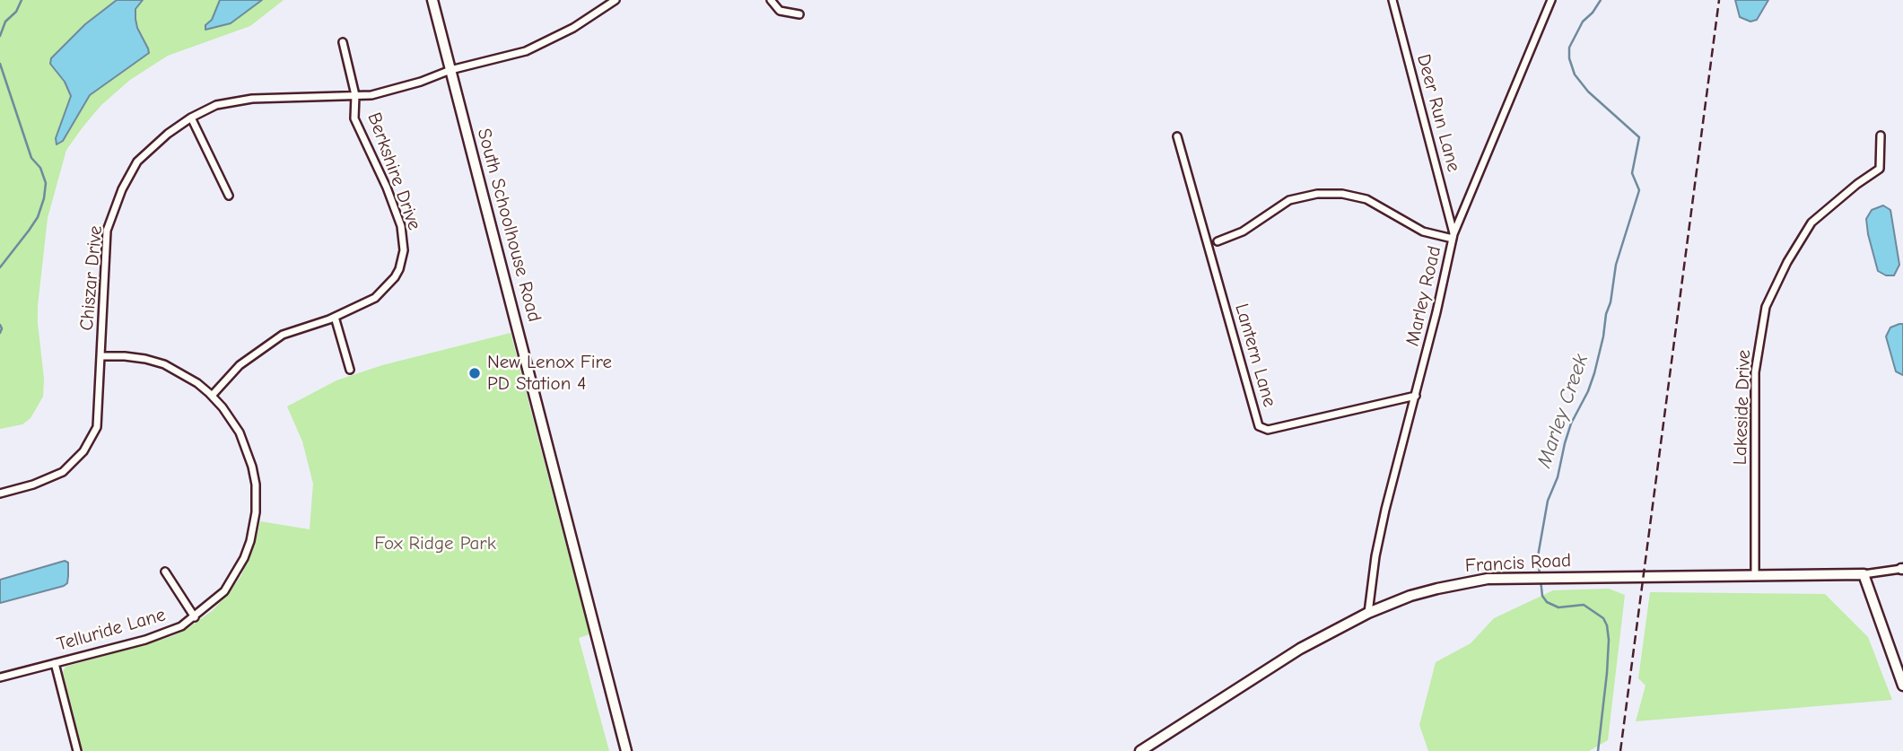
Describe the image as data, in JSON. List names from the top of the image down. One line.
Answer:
{"streets":{"street":["Deer Run Lane","Berkshire Drive","South Schoolhouse Road","Chiszar Drive","Marley Road","Lantern Lane","Lakeside Drive","Francis Road","Telluride Lane"]},"crossings":[["Deer Run Lane","Marley Road"],["Berkshire Drive","Chiszar Drive"],["Berkshire Drive","Telluride Lane"],["South Schoolhouse Road","Chiszar Drive"],["Chiszar Drive","Telluride Lane"],["Marley Road","Lantern Lane"],["Marley Road","Francis Road"],["Lakeside Drive","Francis Road"]],"water":["Marley Creek"],"parks":["Fox Ridge Park"],"places":["New Lenox Fire PD Station 4"]}
